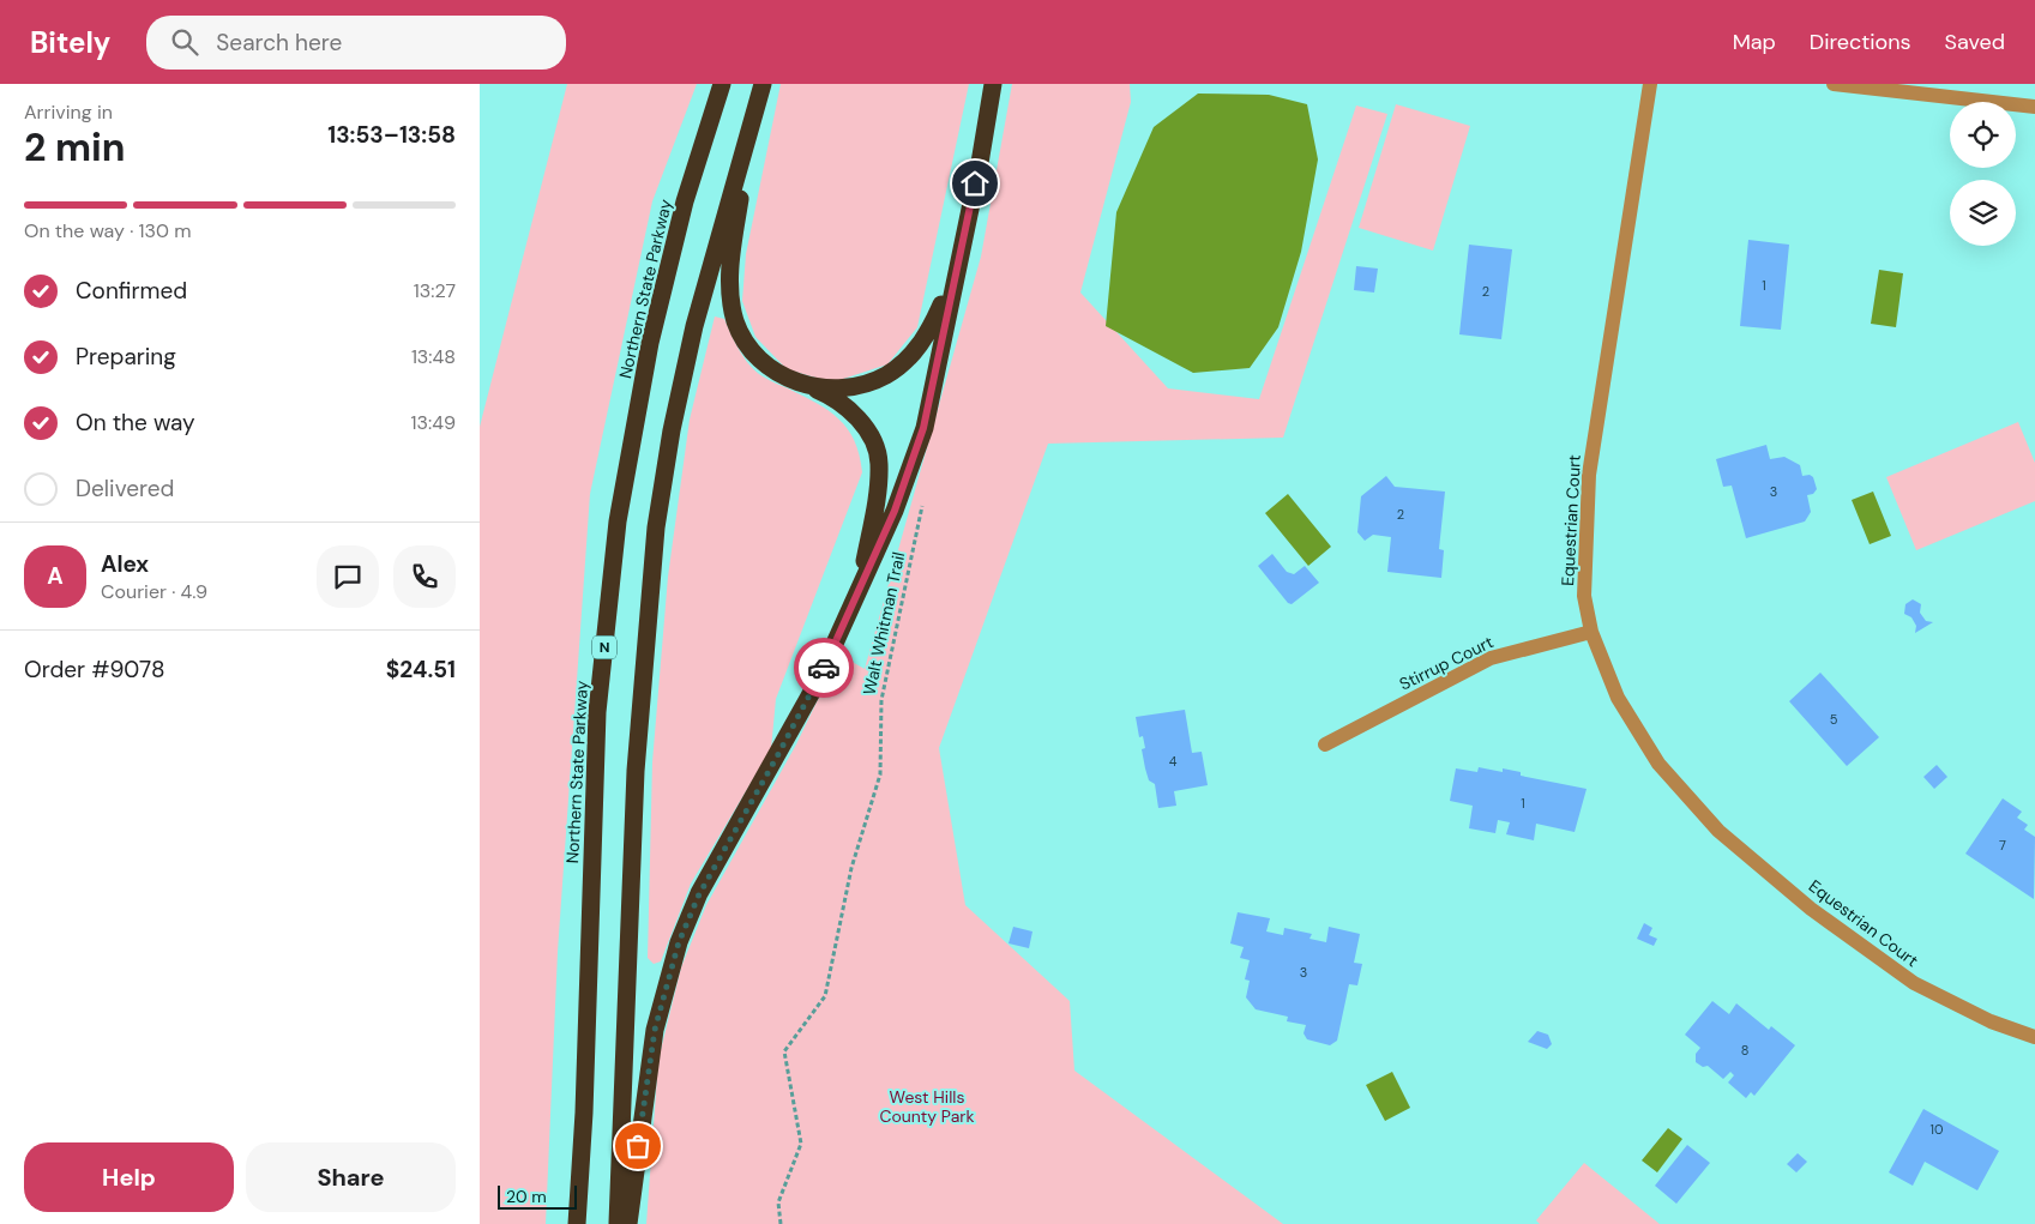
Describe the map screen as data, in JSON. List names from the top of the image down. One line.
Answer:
{"streets":{"highway":["Northern State Parkway","N"],"street":["Equestrian Court","Stirrup Court"],"path":["Walt Whitman Trail"]},"crossings":[["Equestrian Court","Stirrup Court"]],"parks":["West Hills County Park"],"house_numbers":["1","2","3","2","5","4","1","7","3","8","10"],"scale_bar":"20 m","page":{"header":"Bitely","search":"Search here","nav":["Map","Directions","Saved"],"heading":["2 min","Arriving in","13:53–13:58"],"panel":["Alex","Courier · 4.9","Order #9078","$24.51"],"bar":"On the way · 130 m","list":[["Confirmed","13:27"],["Preparing","13:48"],["On the way","13:49"],"Delivered"],"round":"A","buttons":["Help","Share"],"scale":"20 m"}}
